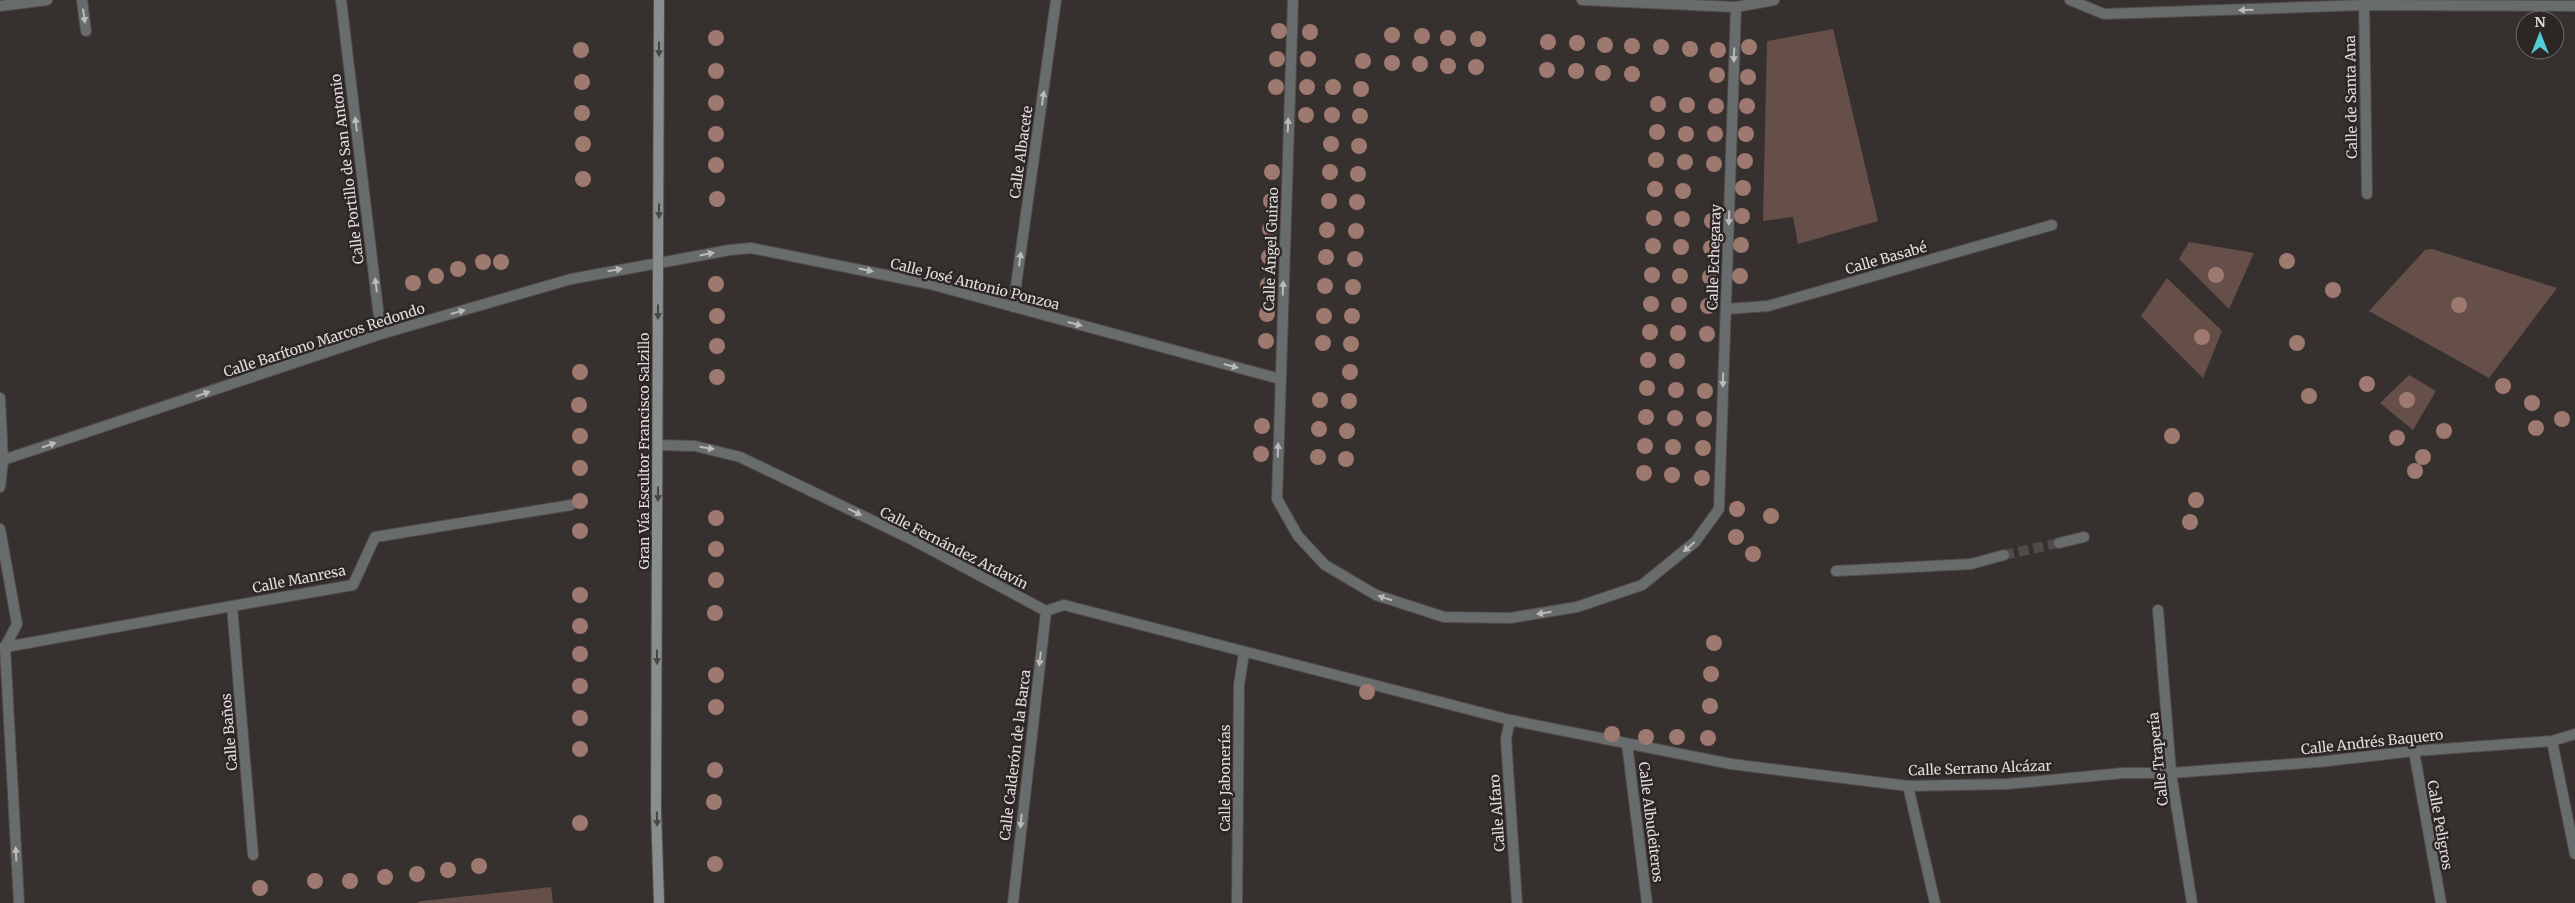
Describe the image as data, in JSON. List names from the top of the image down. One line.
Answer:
{"streets":{"main road":["Gran Vía Escultor Francisco Salzillo"],"street":["Calle de Santa Ana","Calle Albacete","Calle Portillo de San Antonio","Calle Ángel Guirao","Calle Echegaray","Calle Basabé","Calle José Antonio Ponzoa","Calle Barítono Marcos Redondo","Calle Fernández Ardavín","Calle Manresa","Calle Baños","Calle Andrés Baquero","Calle Calderón de la Barca","Calle Trapería","Calle Serrano Alcázar","Calle Jabonerías","Calle Alfaro","Calle Albudeiteros","Calle Peligros"]},"crossings":[["Calle Albacete","Calle José Antonio Ponzoa"],["Calle Portillo de San Antonio","Calle Barítono Marcos Redondo"],["Calle Ángel Guirao","Calle Echegaray"],["Calle Ángel Guirao","Calle José Antonio Ponzoa"],["Calle Echegaray","Calle Basabé"],["Calle José Antonio Ponzoa","Calle Barítono Marcos Redondo"],["Calle José Antonio Ponzoa","Gran Vía Escultor Francisco Salzillo"],["Calle Barítono Marcos Redondo","Gran Vía Escultor Francisco Salzillo"],["Gran Vía Escultor Francisco Salzillo","Calle Fernández Ardavín"],["Calle Fernández Ardavín","Calle Calderón de la Barca"],["Calle Manresa","Calle Baños"],["Calle Andrés Baquero","Calle Trapería"],["Calle Andrés Baquero","Calle Serrano Alcázar"],["Calle Andrés Baquero","Calle Peligros"],["Calle Trapería","Calle Serrano Alcázar"],["Calle Serrano Alcázar","Calle Jabonerías"],["Calle Serrano Alcázar","Calle Alfaro"],["Calle Serrano Alcázar","Calle Albudeiteros"]],"one_way":["Calle Albacete","Calle Portillo de San Antonio","Calle Ángel Guirao","Calle José Antonio Ponzoa","Calle Barítono Marcos Redondo","Gran Vía Escultor Francisco Salzillo","Calle Fernández Ardavín","Calle Calderón de la Barca"],"north":"top"}
